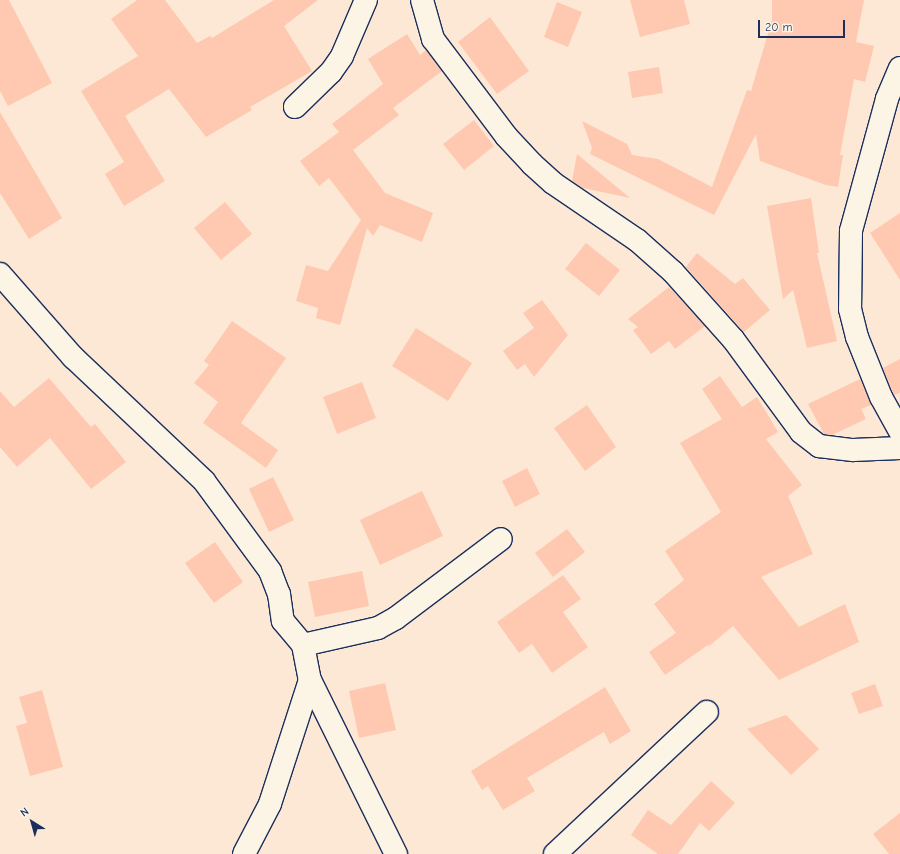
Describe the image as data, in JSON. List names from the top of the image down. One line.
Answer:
{"scale_bar":"20 m","north":"top left"}
